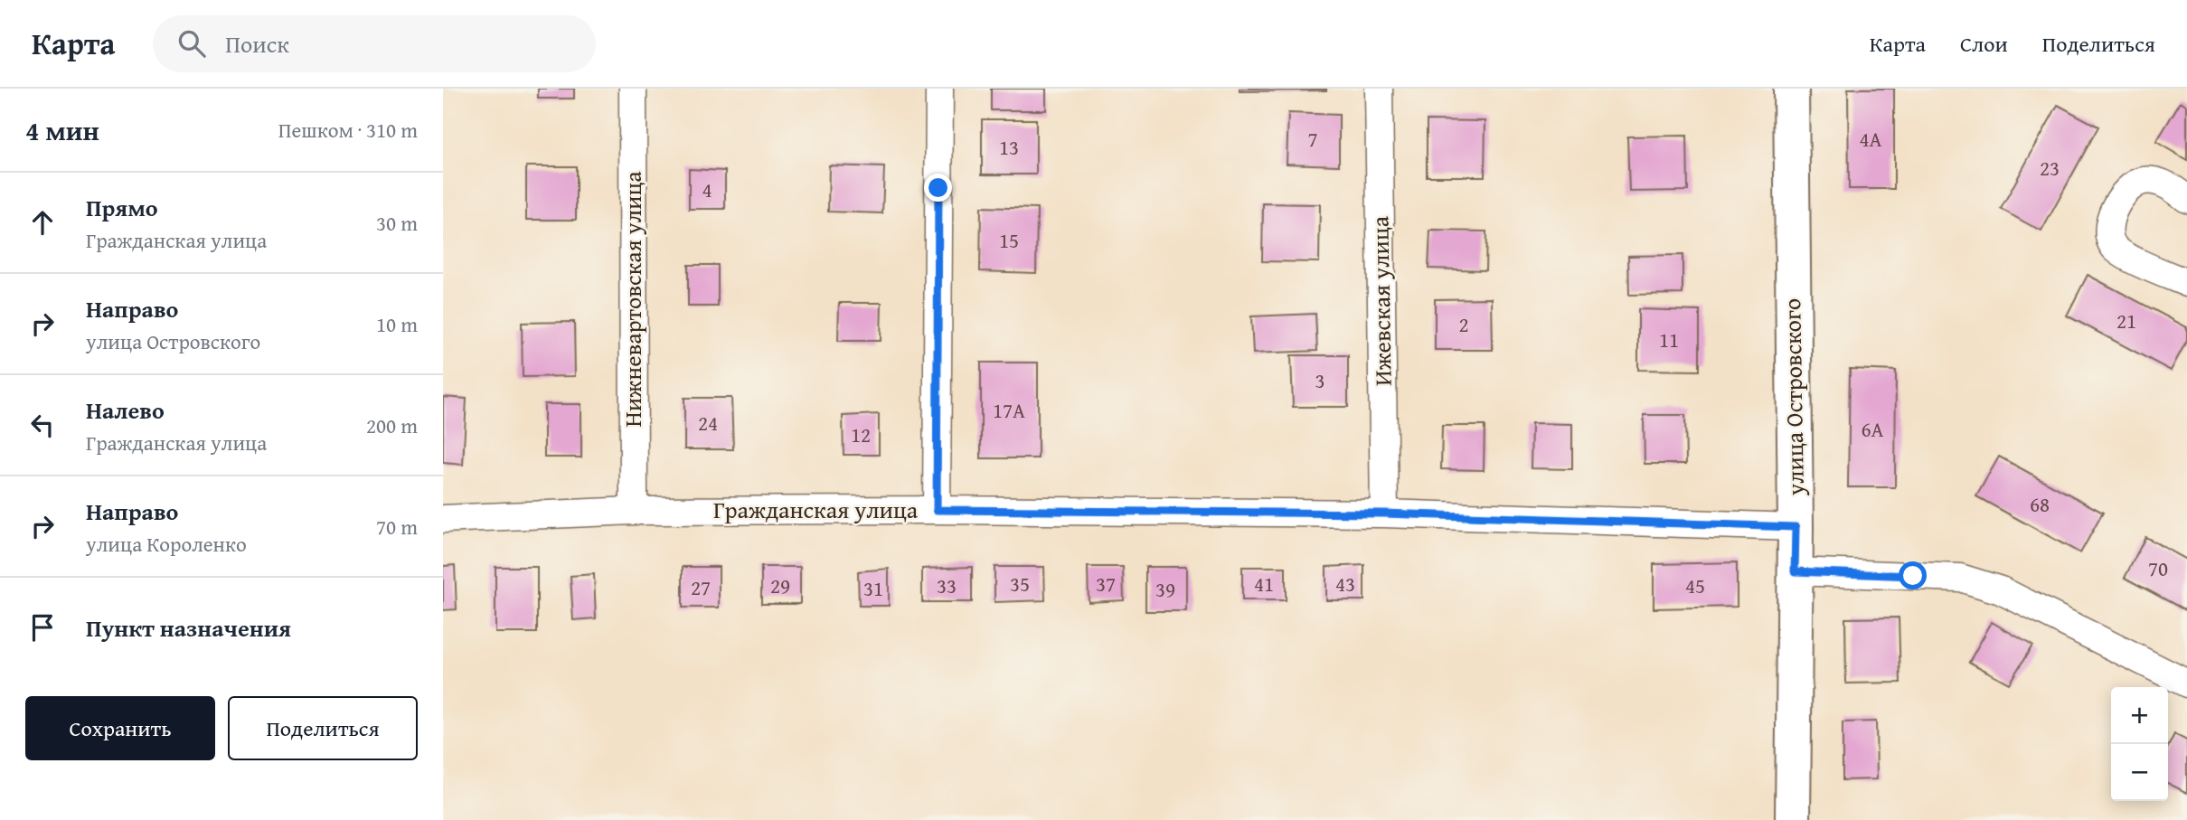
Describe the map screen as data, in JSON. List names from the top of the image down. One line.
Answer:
{"streets":{"street":["Нижневартовская улица","Ижевская улица","улица Островского","Гражданская улица"]},"crossings":[["Нижневартовская улица","Гражданская улица"],["Ижевская улица","Гражданская улица"],["улица Островского","Гражданская улица"]],"house_numbers":["7","4А","13","23","4","15","21","2","11","3","17А","24","6А","12","68","70","35","37","41","43","29","33","45","27","31","39"],"page":{"header":"Карта","search":"Поиск","nav":["Карта","Слои","Поделиться"],"heading":["4 мин","Пешком · 310 m"],"list":[["Прямо","Гражданская улица","30 m"],["Направо","улица Островского","10 m"],["Налево","Гражданская улица","200 m"],["Направо","улица Короленко","70 m"],"Пункт назначения"],"buttons":["Сохранить","Поделиться"],"map_buttons":["+","−"]}}
